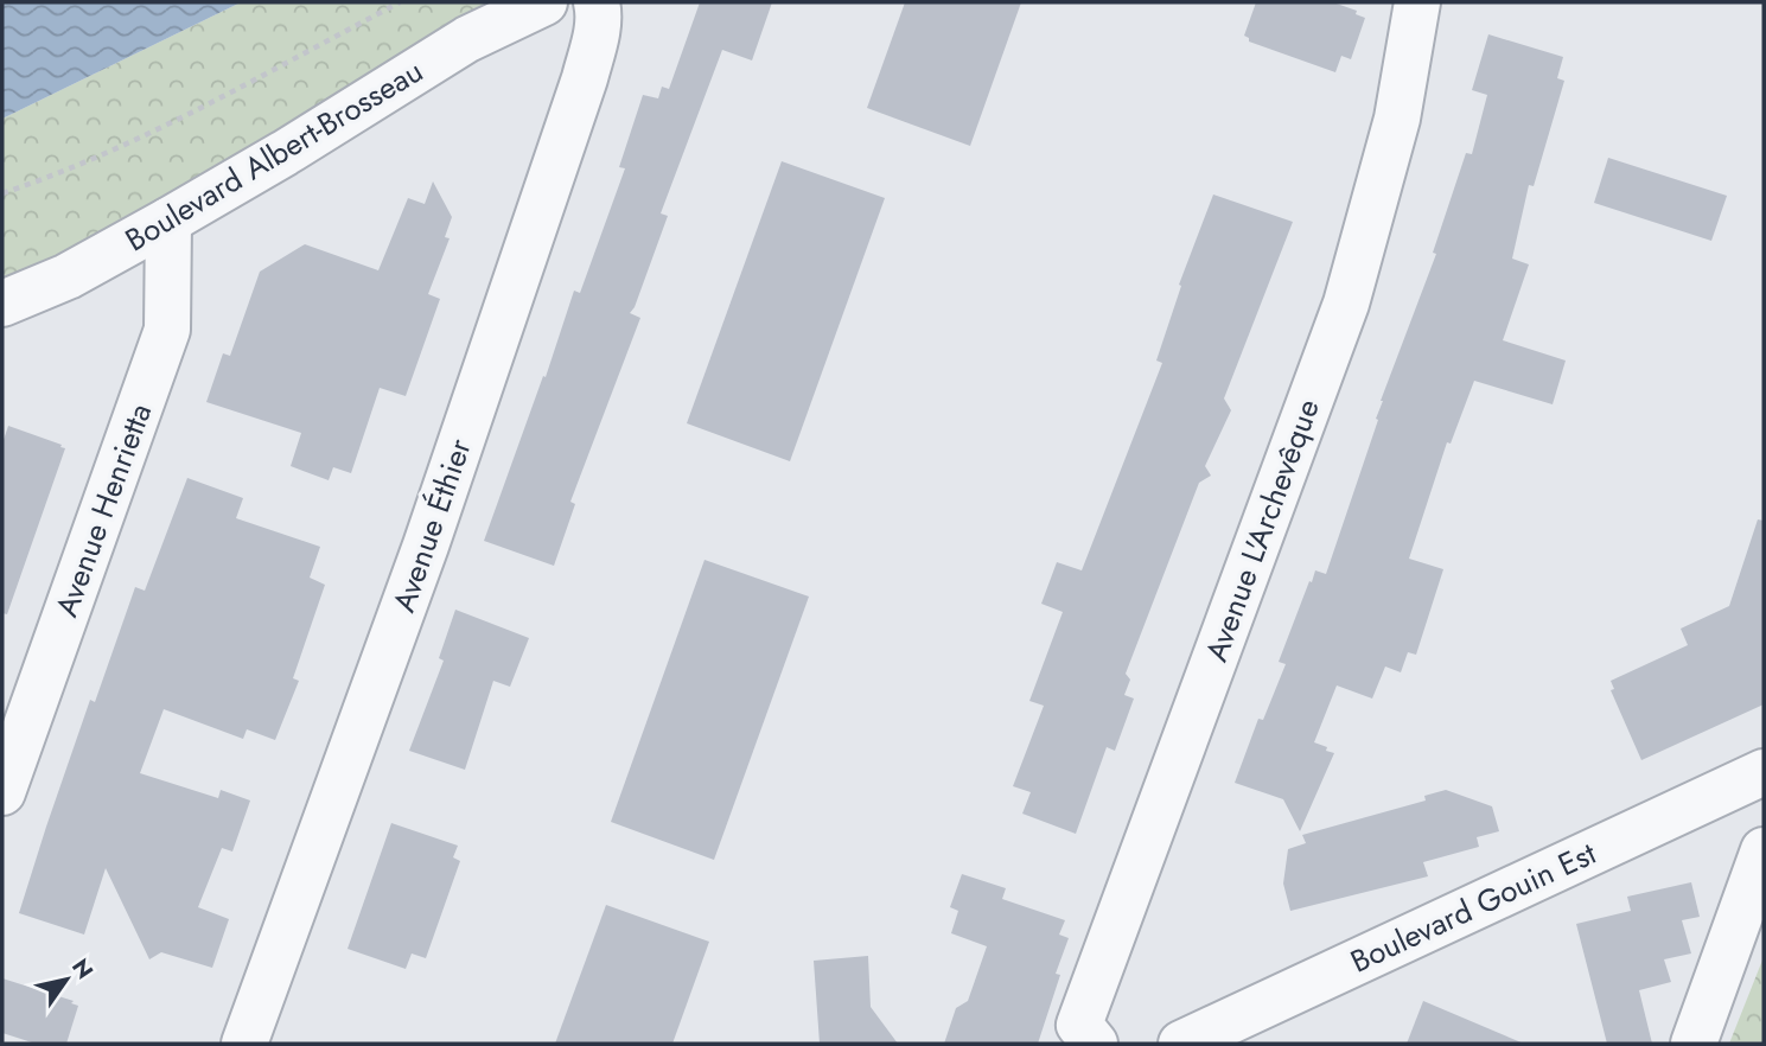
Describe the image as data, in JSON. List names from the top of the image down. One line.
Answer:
{"streets":{"street":["Boulevard Albert-Brosseau","Avenue Henrietta","Avenue Éthier","Avenue L'Archevêque","Boulevard Gouin Est"]},"crossings":[["Boulevard Albert-Brosseau","Avenue Henrietta"]],"north":"top right"}
